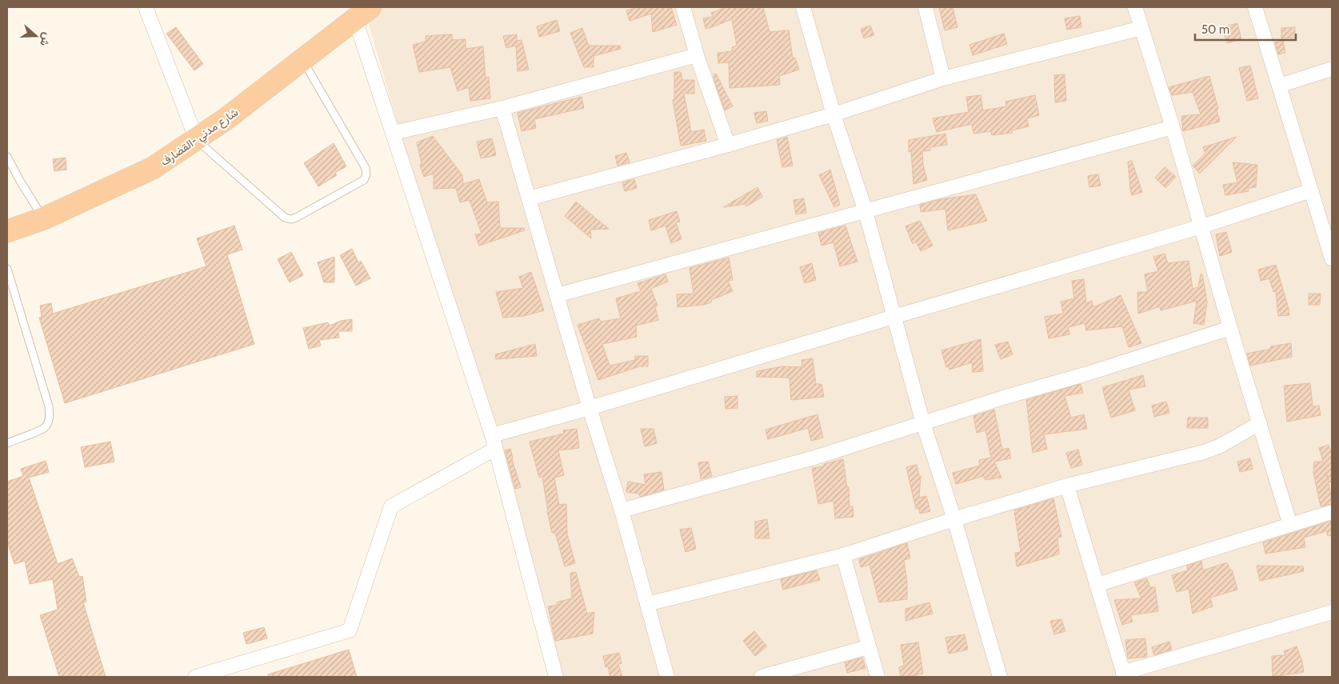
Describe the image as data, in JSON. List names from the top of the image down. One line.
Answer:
{"streets":{"highway":["شارع مدني -القضارف"]},"scale_bar":"50 m","north":"right"}
